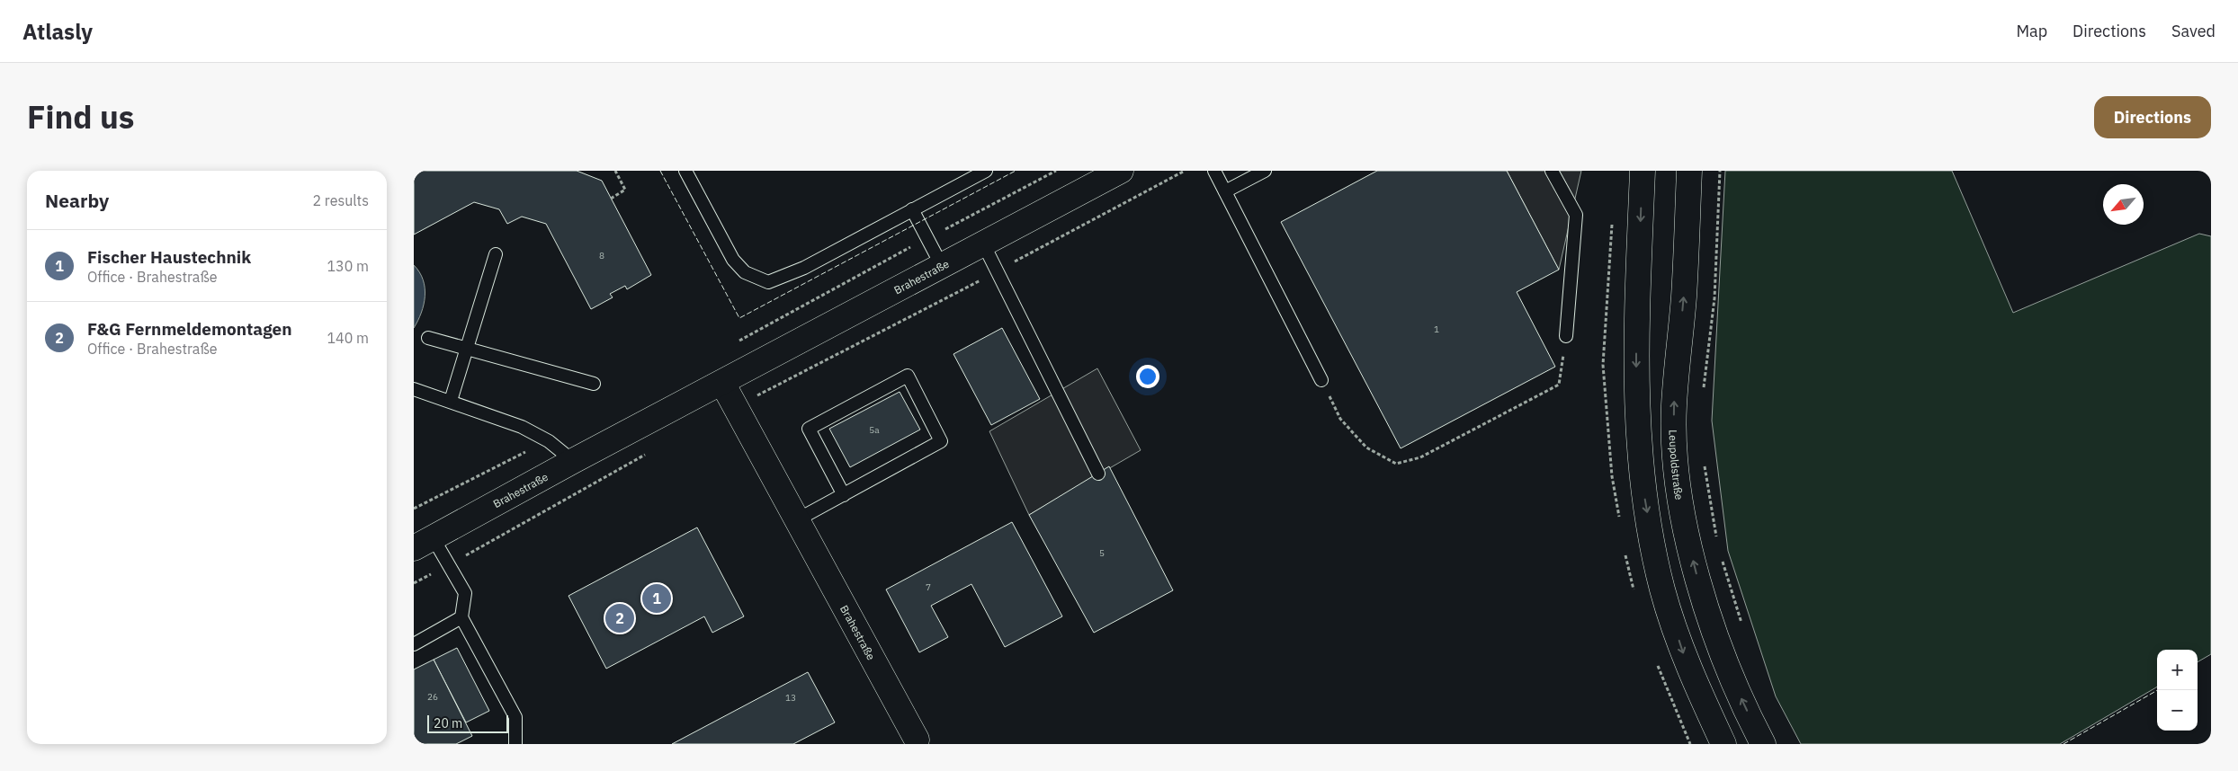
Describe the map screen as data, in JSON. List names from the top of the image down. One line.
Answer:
{"streets":{"street":["Brahestraße","Leupoldstraße"]},"house_numbers":["8","1","5a","5","7","26","13"],"scale_bar":"20 m","north":"bottom left","page":{"header":"Atlasly","nav":["Map","Directions","Saved"],"title":"Find us","buttons":"Directions","heading":["Nearby","2 results"],"list":[{"mark":"1","name":"Fischer Haustechnik","note":"Office · Brahestraße","value":"130 m"},{"mark":"2","name":"F&G Fernmeldemontagen","note":"Office · Brahestraße","value":"140 m"}],"pins":["1","2"],"map_buttons":["+","−"],"scale":"20 m"}}
